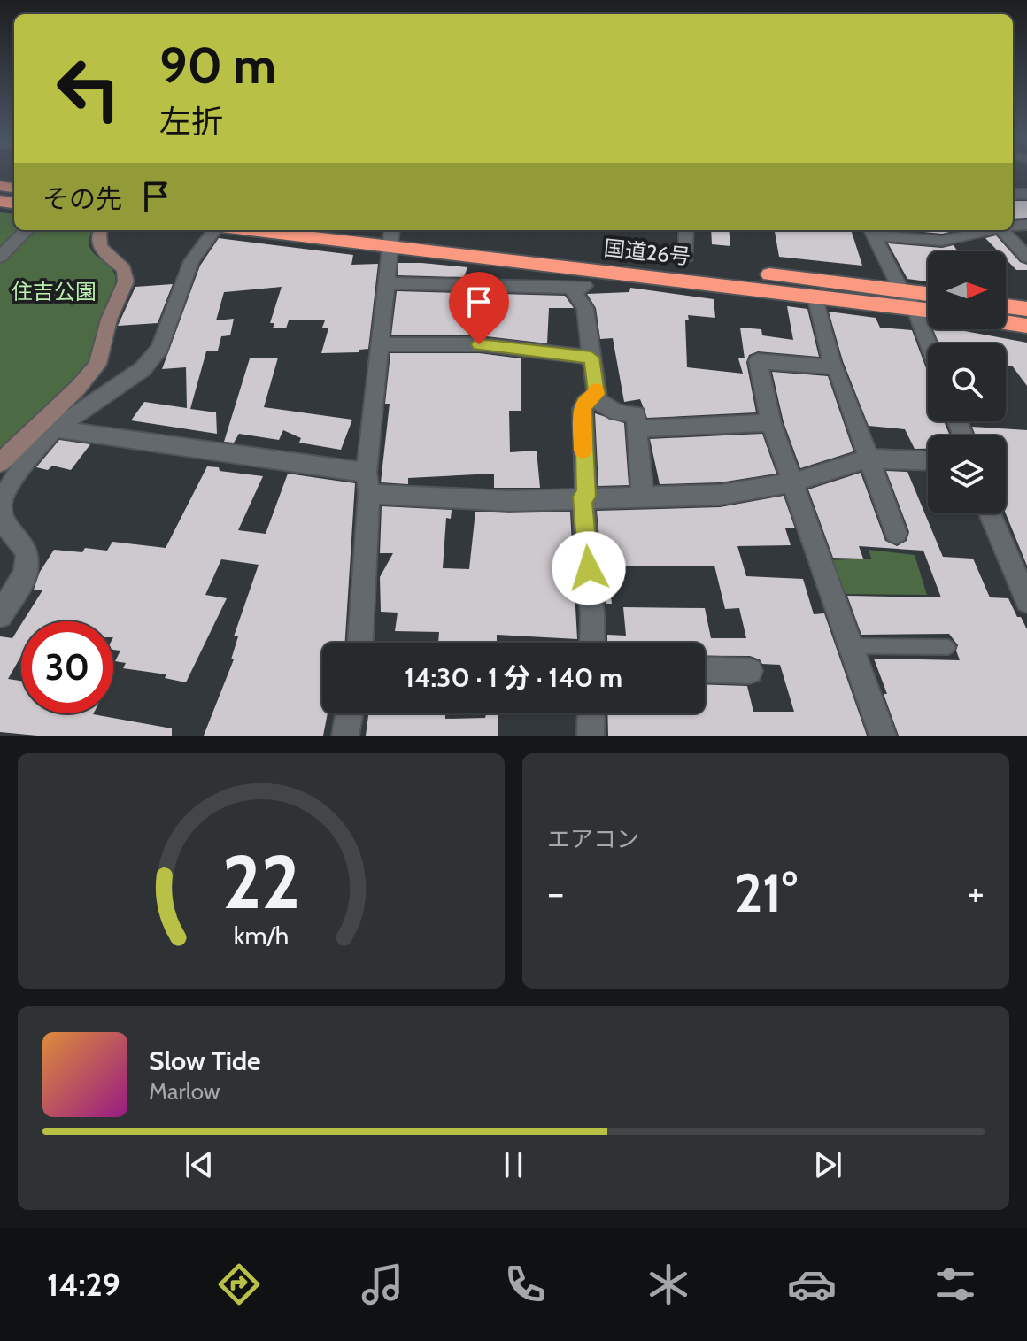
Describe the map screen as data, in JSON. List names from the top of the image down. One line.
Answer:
{"streets":{"highway":["国道26号"]},"parks":["住吉公園"],"north":"right","page":{"turn":["90 m","左折"],"then":"その先","limit":"30","trip":"14:30 · 1 分 · 140 m","tile":"エアコン","heat":["−","21°","+"],"song":["Slow Tide","Marlow"],"tabs":"14:29","gauge":["22","km/h"]}}
